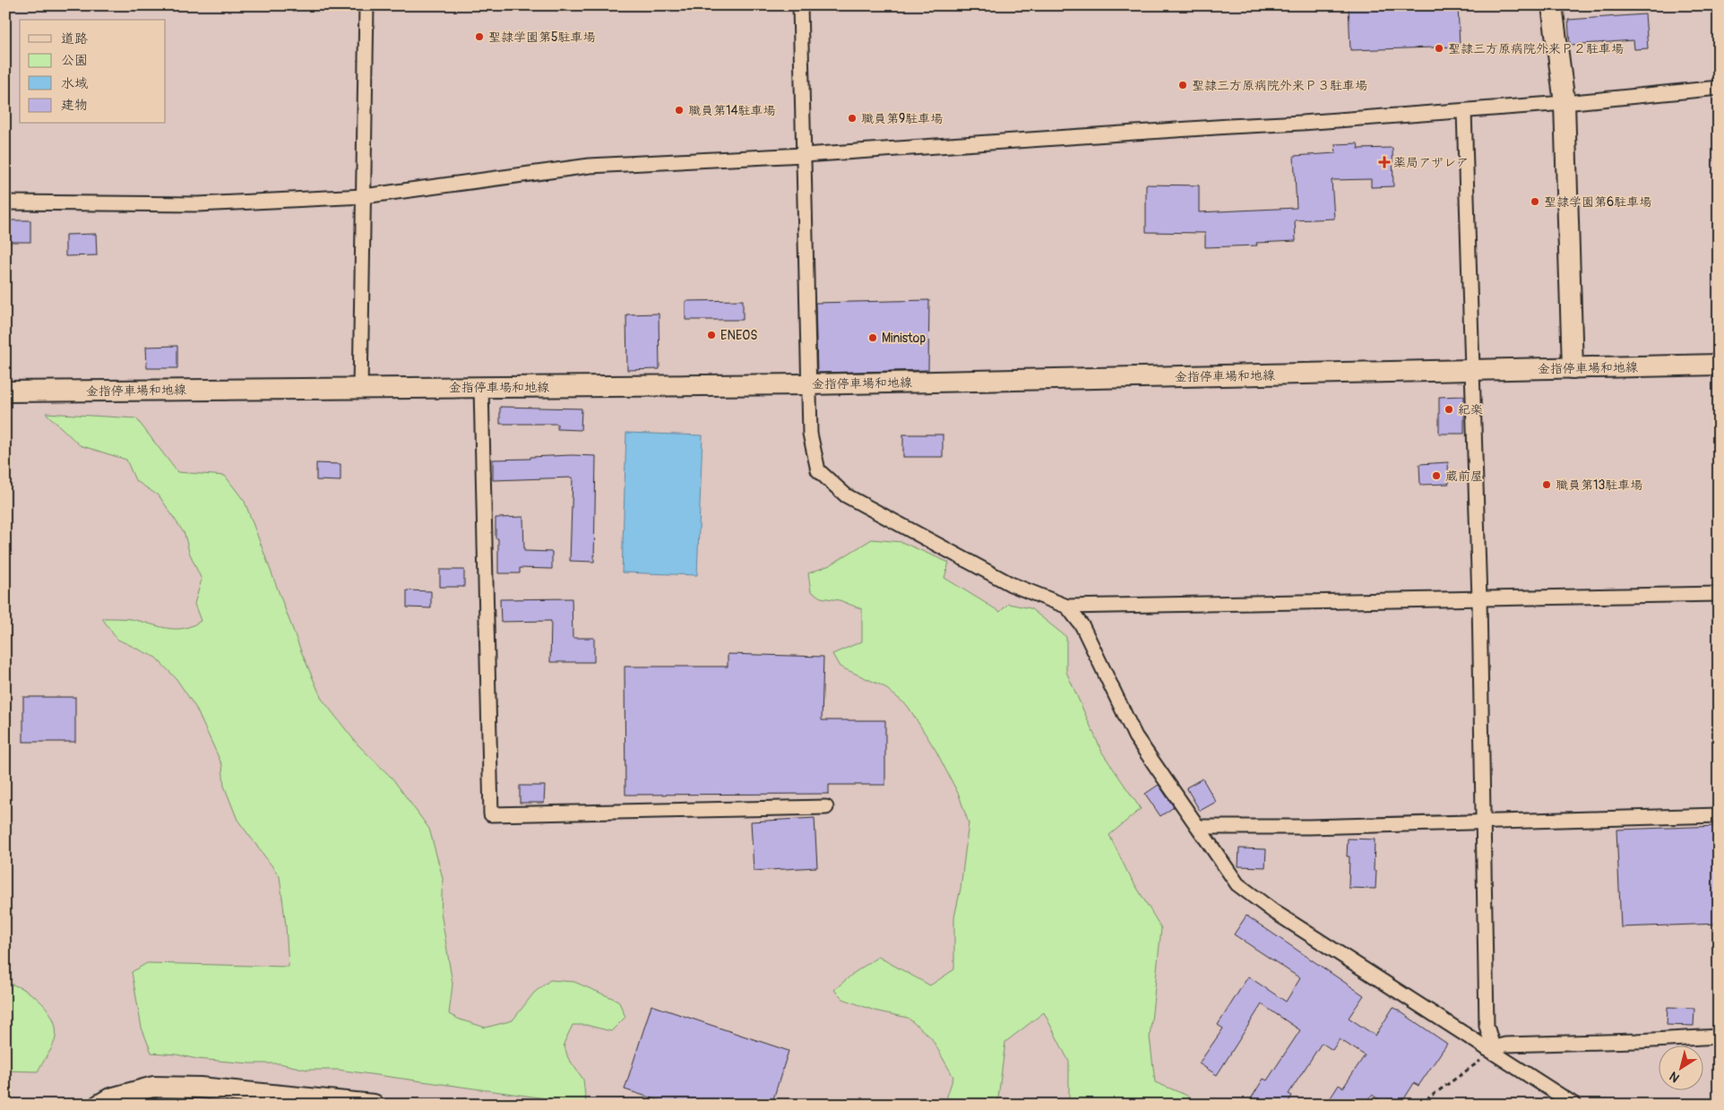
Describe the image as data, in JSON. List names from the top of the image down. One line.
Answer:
{"streets":{"main road":["金指停車場和地線"]},"places":{"other":["聖隷学園第5駐車場","聖隷三方原病院外来Ｐ２駐車場","聖隷三方原病院外来Ｐ３駐車場","職員第14駐車場","職員第9駐車場","聖隷学園第6駐車場","ENEOS","Ministop","紀楽","蔵前屋","職員第13駐車場"],"health":["薬局アザレア"]},"legend":["道路","公園","水域","建物"],"north":"bottom left"}
